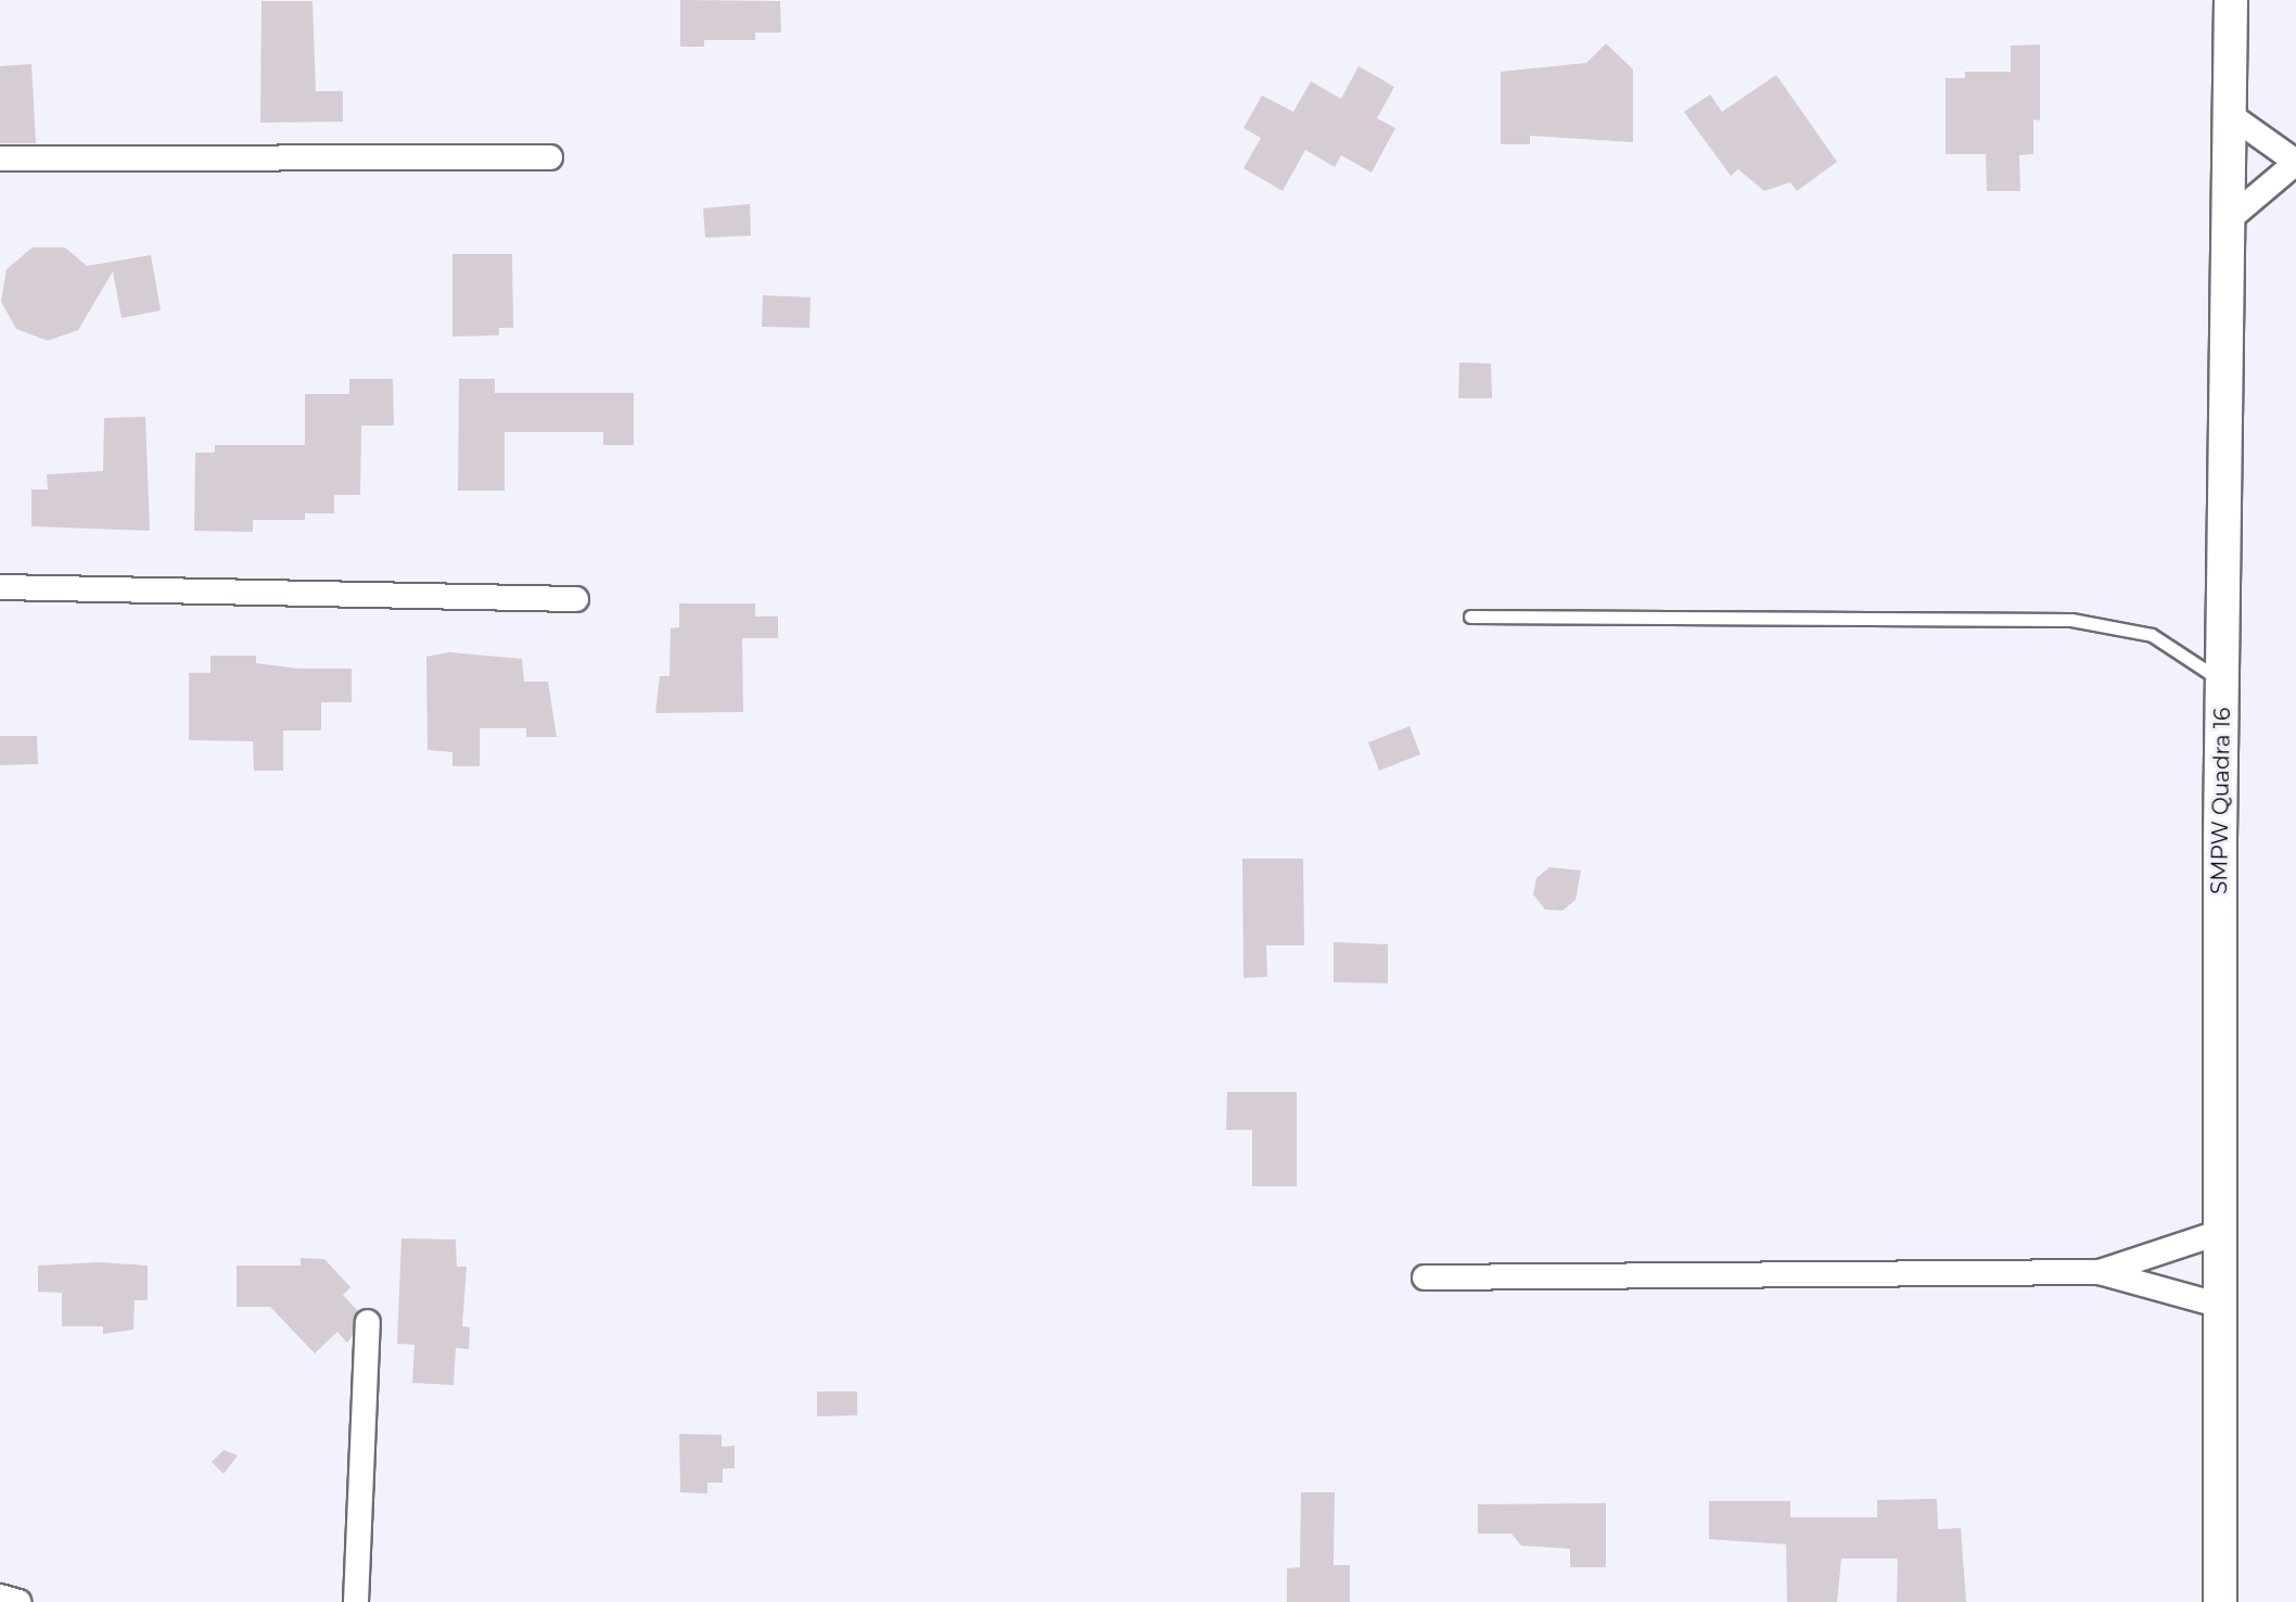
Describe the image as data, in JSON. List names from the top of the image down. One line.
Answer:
{"streets":{"street":["SMPW Quadra 16"]}}
